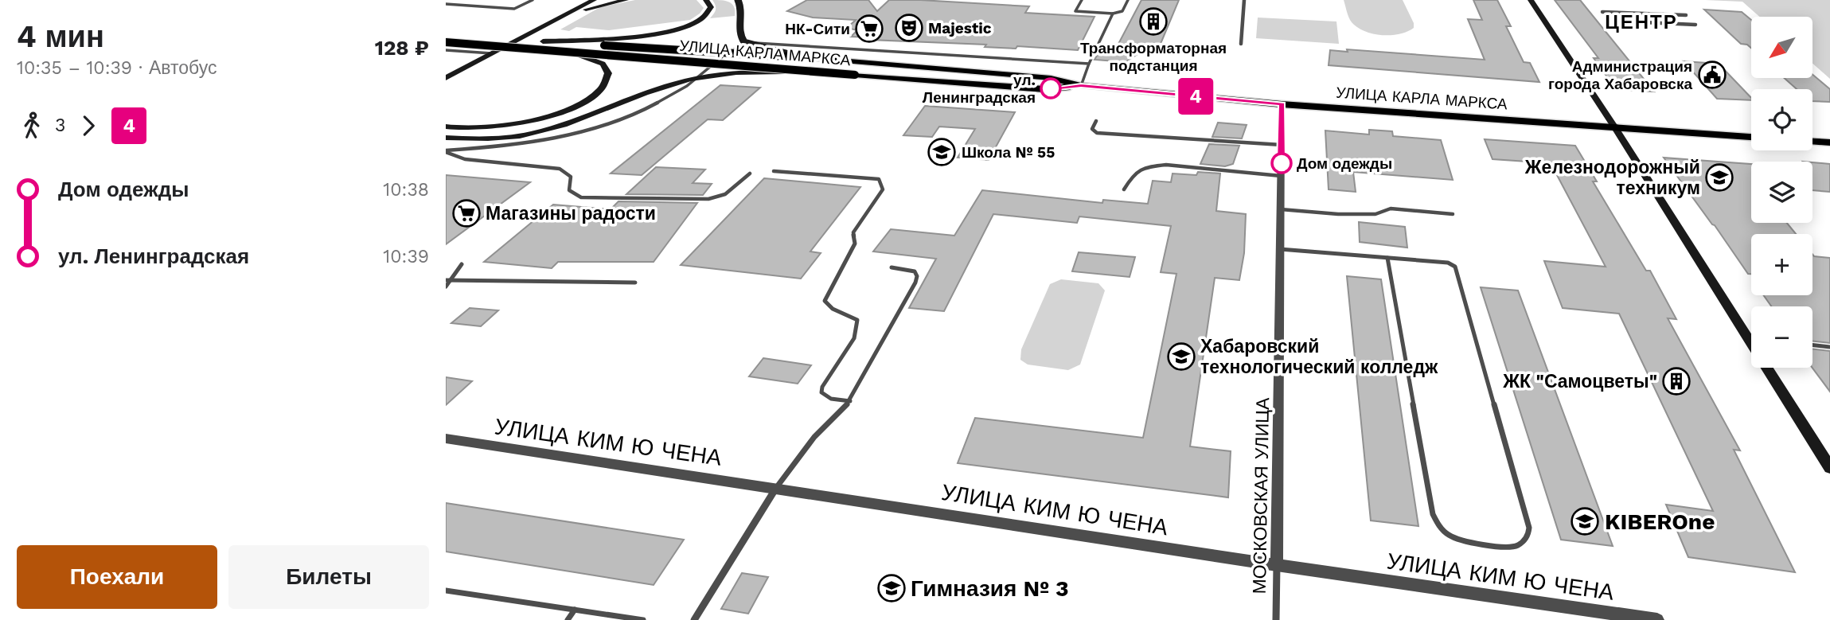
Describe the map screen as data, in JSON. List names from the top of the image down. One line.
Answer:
{"streets":{"main road":["УЛИЦА КАРЛА МАРКСА"],"street":["УЛИЦА КИМ Ю ЧЕНА","МОСКОВСКАЯ УЛИЦА"]},"crossings":[["УЛИЦА КАРЛА МАРКСА","МОСКОВСКАЯ УЛИЦА"],["УЛИЦА КИМ Ю ЧЕНА","МОСКОВСКАЯ УЛИЦА"]],"districts":["ЦЕНТР"],"places":{"building":["Трансформаторная подстанция","ЖК \"Самоцветы\""],"theatre":["Majestic"],"supermarket":["НК-Сити","Магазины радости"],"public building":["Администрация города Хабаровска"],"other":["ул. Ленинградская","Дом одежды"],"school or university":["Школа № 55","Железнодорожный техникум","Хабаровский технологический колледж","KIBEROne","Гимназия № 3"]},"lines":["bus line 4"],"north":"bottom left","page":{"heading":["4 мин","10:35 – 10:39 · Автобус","128 ₽"],"on_map":"4","map_buttons":["+","−"],"legs":["3","4"],"list":[{"name":"Дом одежды","value":"10:38"},{"name":"ул. Ленинградская","value":"10:39"}],"buttons":["Поехали","Билеты"]}}
